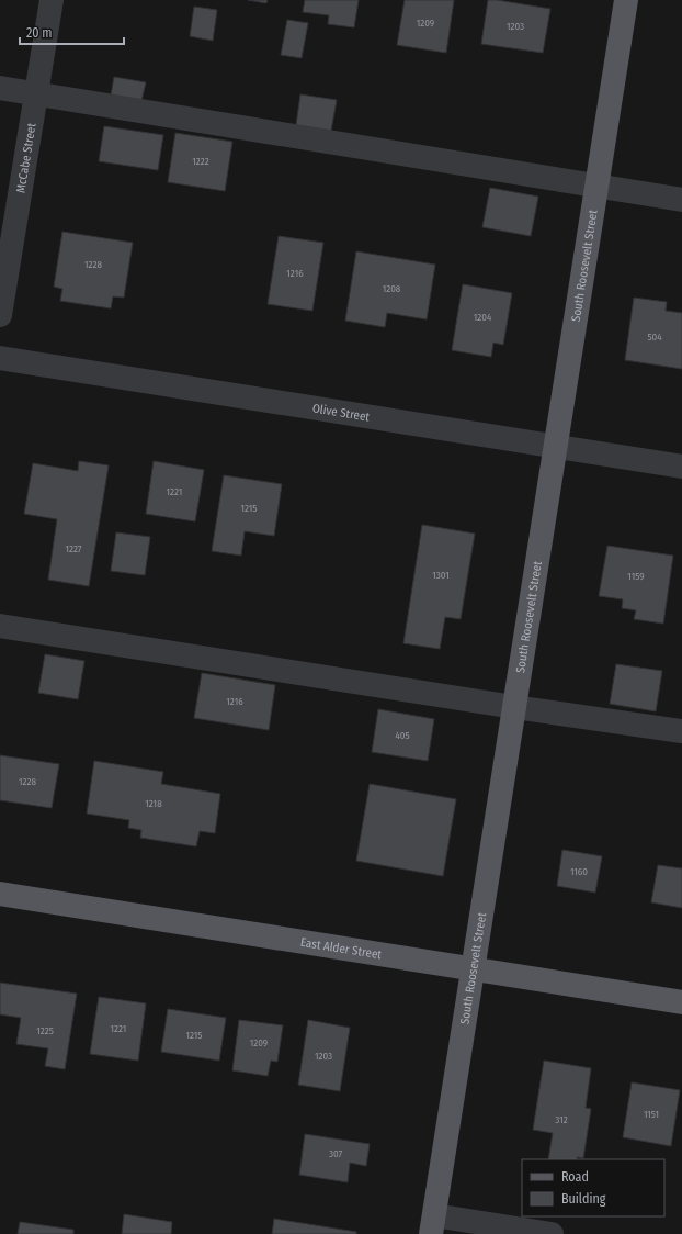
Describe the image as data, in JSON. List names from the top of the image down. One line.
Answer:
{"streets":{"main road":["South Roosevelt Street","East Alder Street"],"street":["McCabe Street","Olive Street"]},"crossings":[["South Roosevelt Street","Olive Street"],["South Roosevelt Street","East Alder Street"]],"house_numbers":["1209","1203","1222","1228","1216","1208","1204","504","1221","1215","1227","1301","1159","1216","405","1228","1218","1160","1221","1225","1215","1209","1203","1151","312","307"],"legend":["Road","Building"],"scale_bar":"20 m"}
